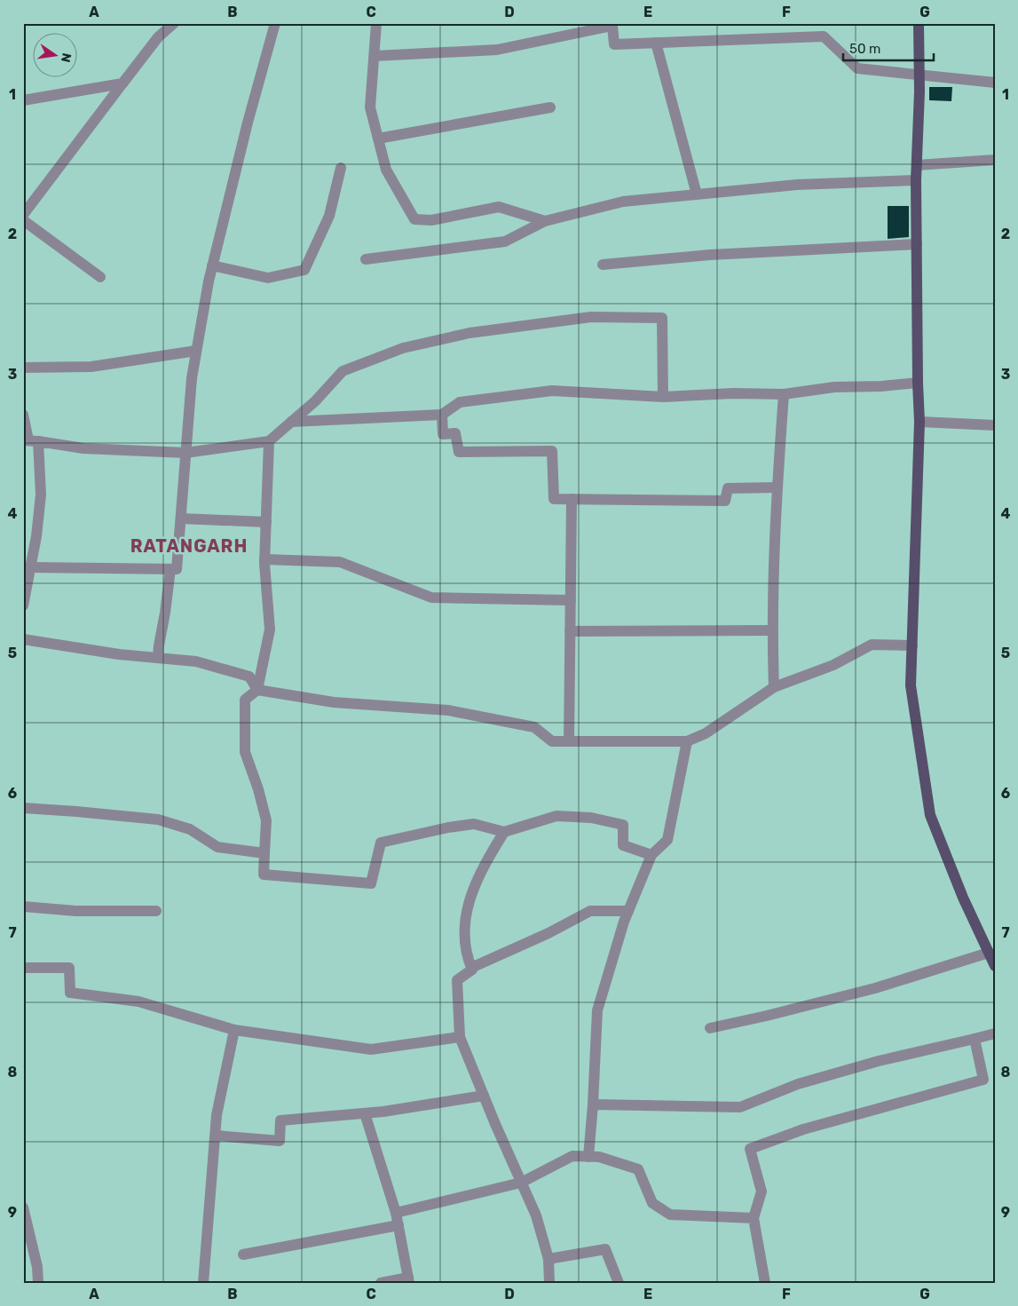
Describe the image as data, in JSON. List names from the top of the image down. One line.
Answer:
{"districts":["RATANGARH"],"scale_bar":"50 m","north":"right","grid":{"columns":["A","B","C","D","E","F","G"],"rows":["1","2","3","4","5","6","7","8","9"]}}
